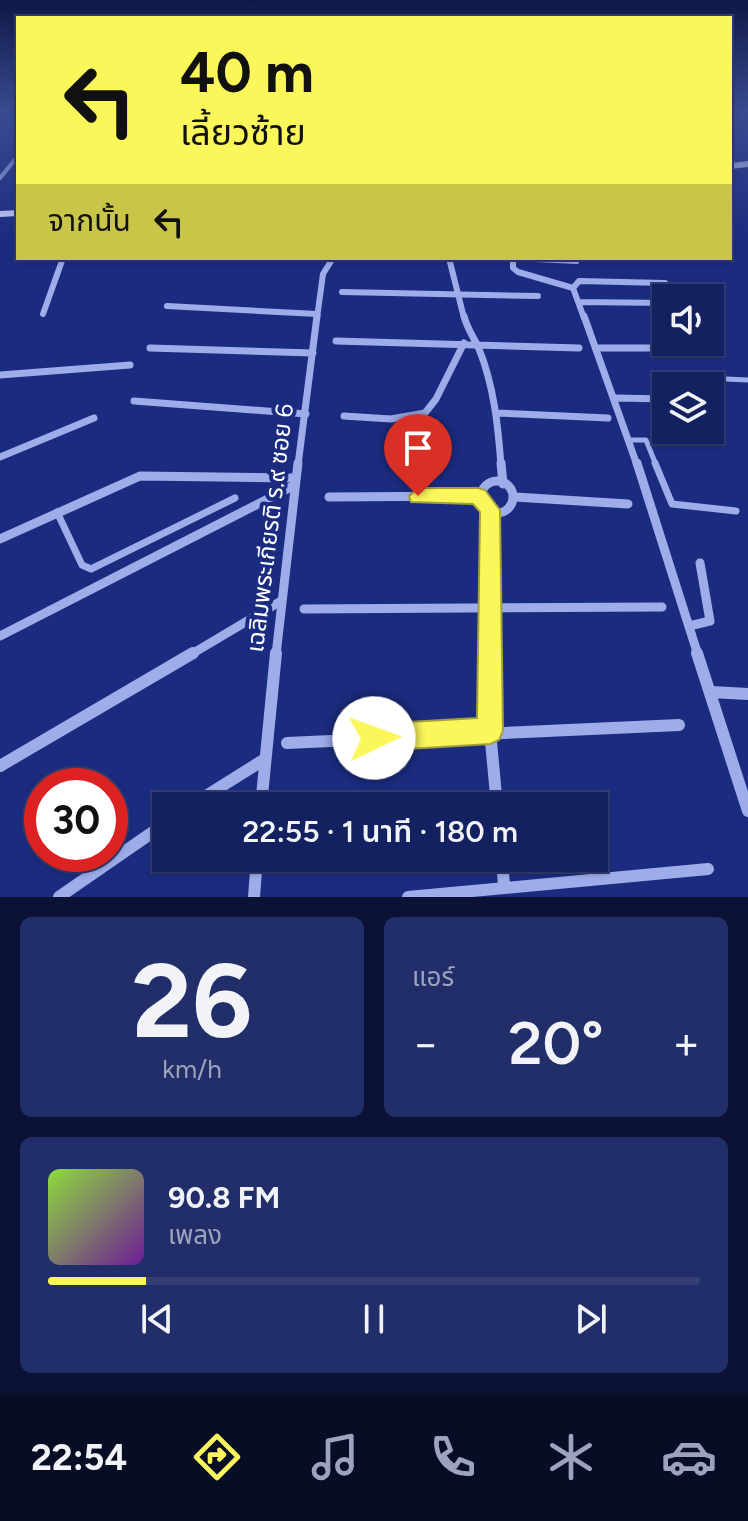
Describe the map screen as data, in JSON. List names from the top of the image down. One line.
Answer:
{"streets":{"street":["เฉลิมพระเกียรติ ร.๙ ซอย 6"]},"page":{"turn":["40 m","เลี้ยวซ้าย"],"then":"จากนั้น","limit":"30","trip":"22:55 · 1 นาที · 180 m","tile":[["26","km/h"],"แอร์"],"heat":["−","20°","+"],"song":["90.8 FM","เพลง"],"tabs":"22:54"}}
